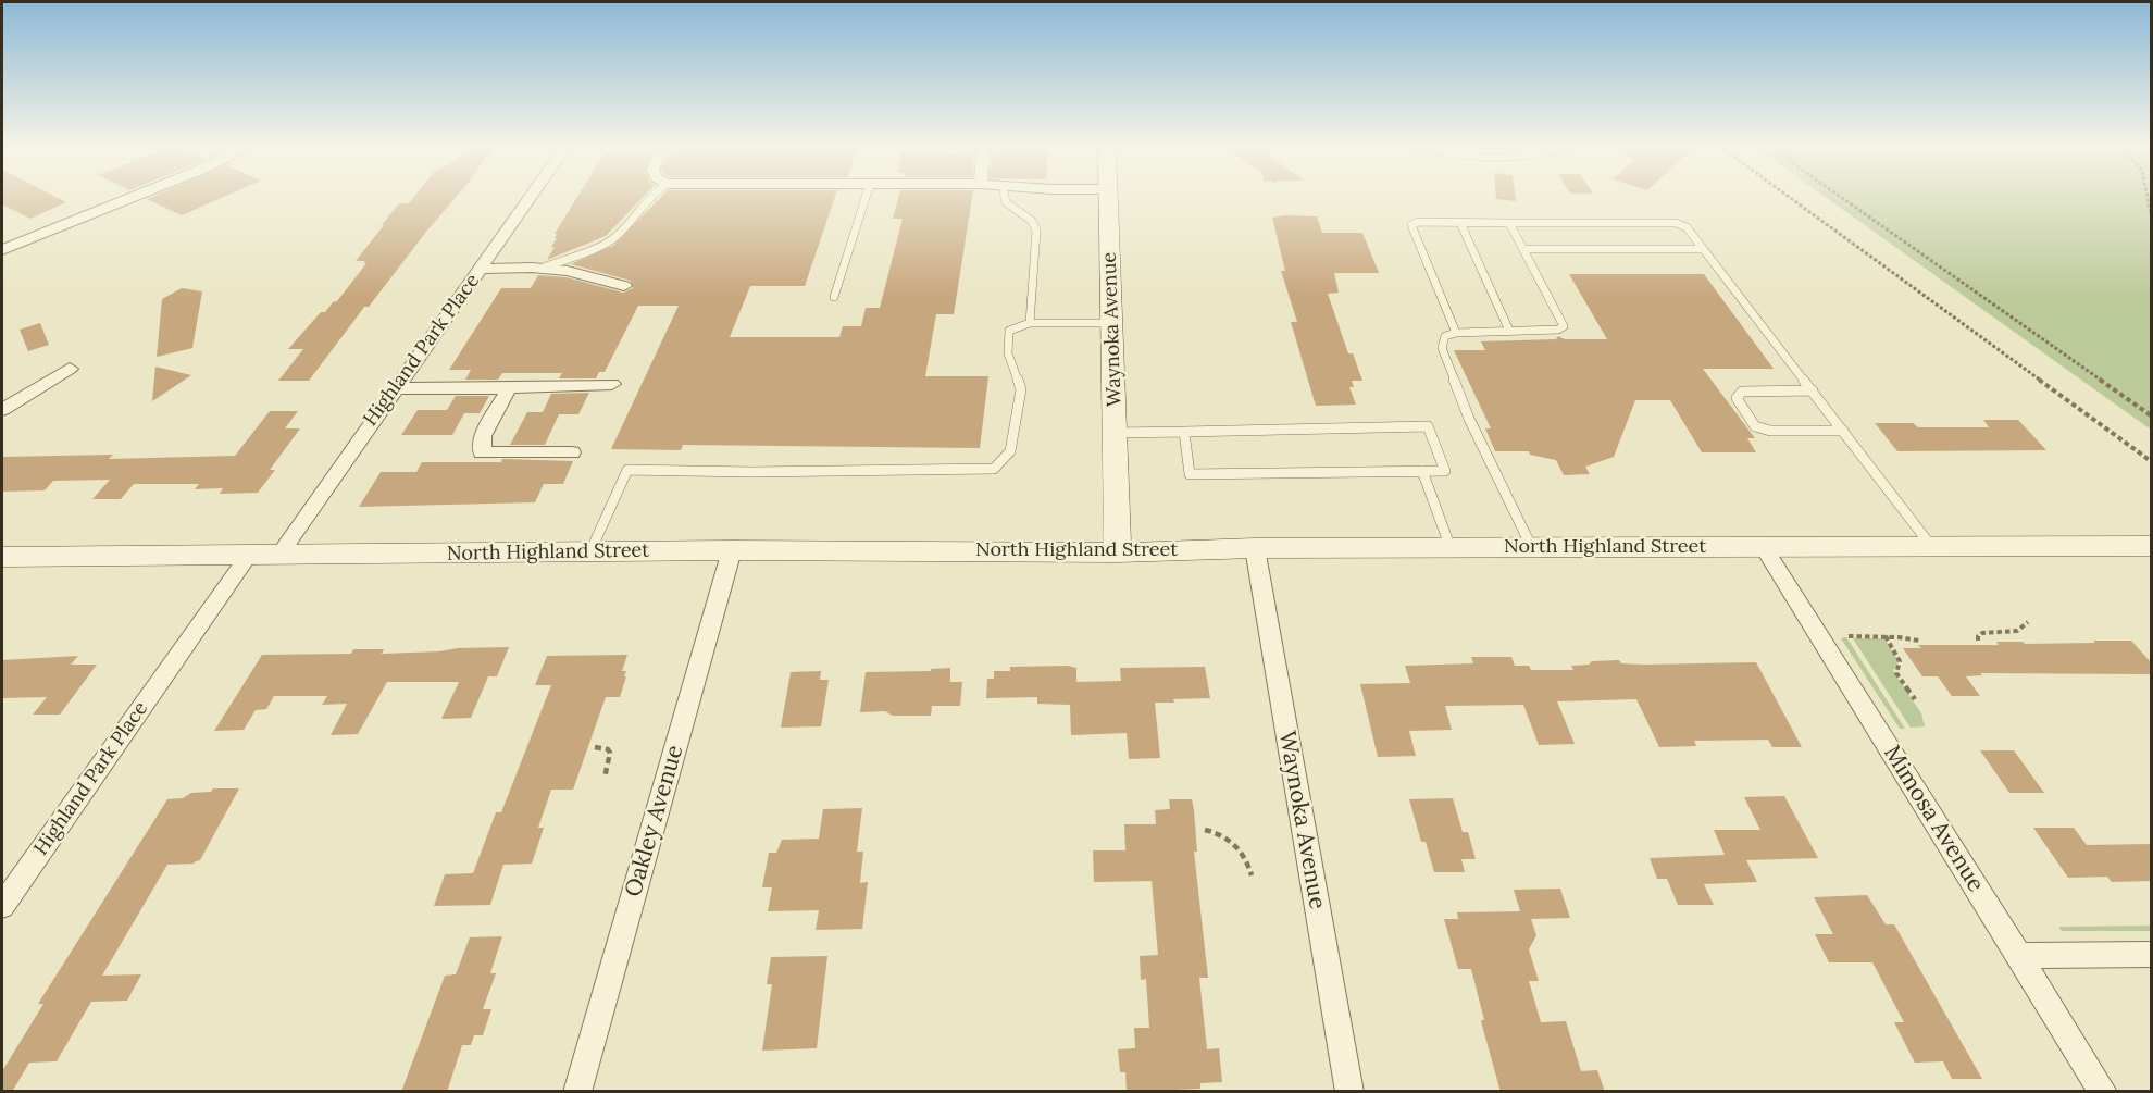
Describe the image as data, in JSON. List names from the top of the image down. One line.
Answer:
{"streets":{"main road":["Waynoka Avenue","North Highland Street"],"street":["Highland Park Place","Mimosa Avenue","Oakley Avenue"]},"crossings":[["Waynoka Avenue","North Highland Street"],["Highland Park Place","North Highland Street"],["North Highland Street","Mimosa Avenue"],["North Highland Street","Oakley Avenue"]]}
